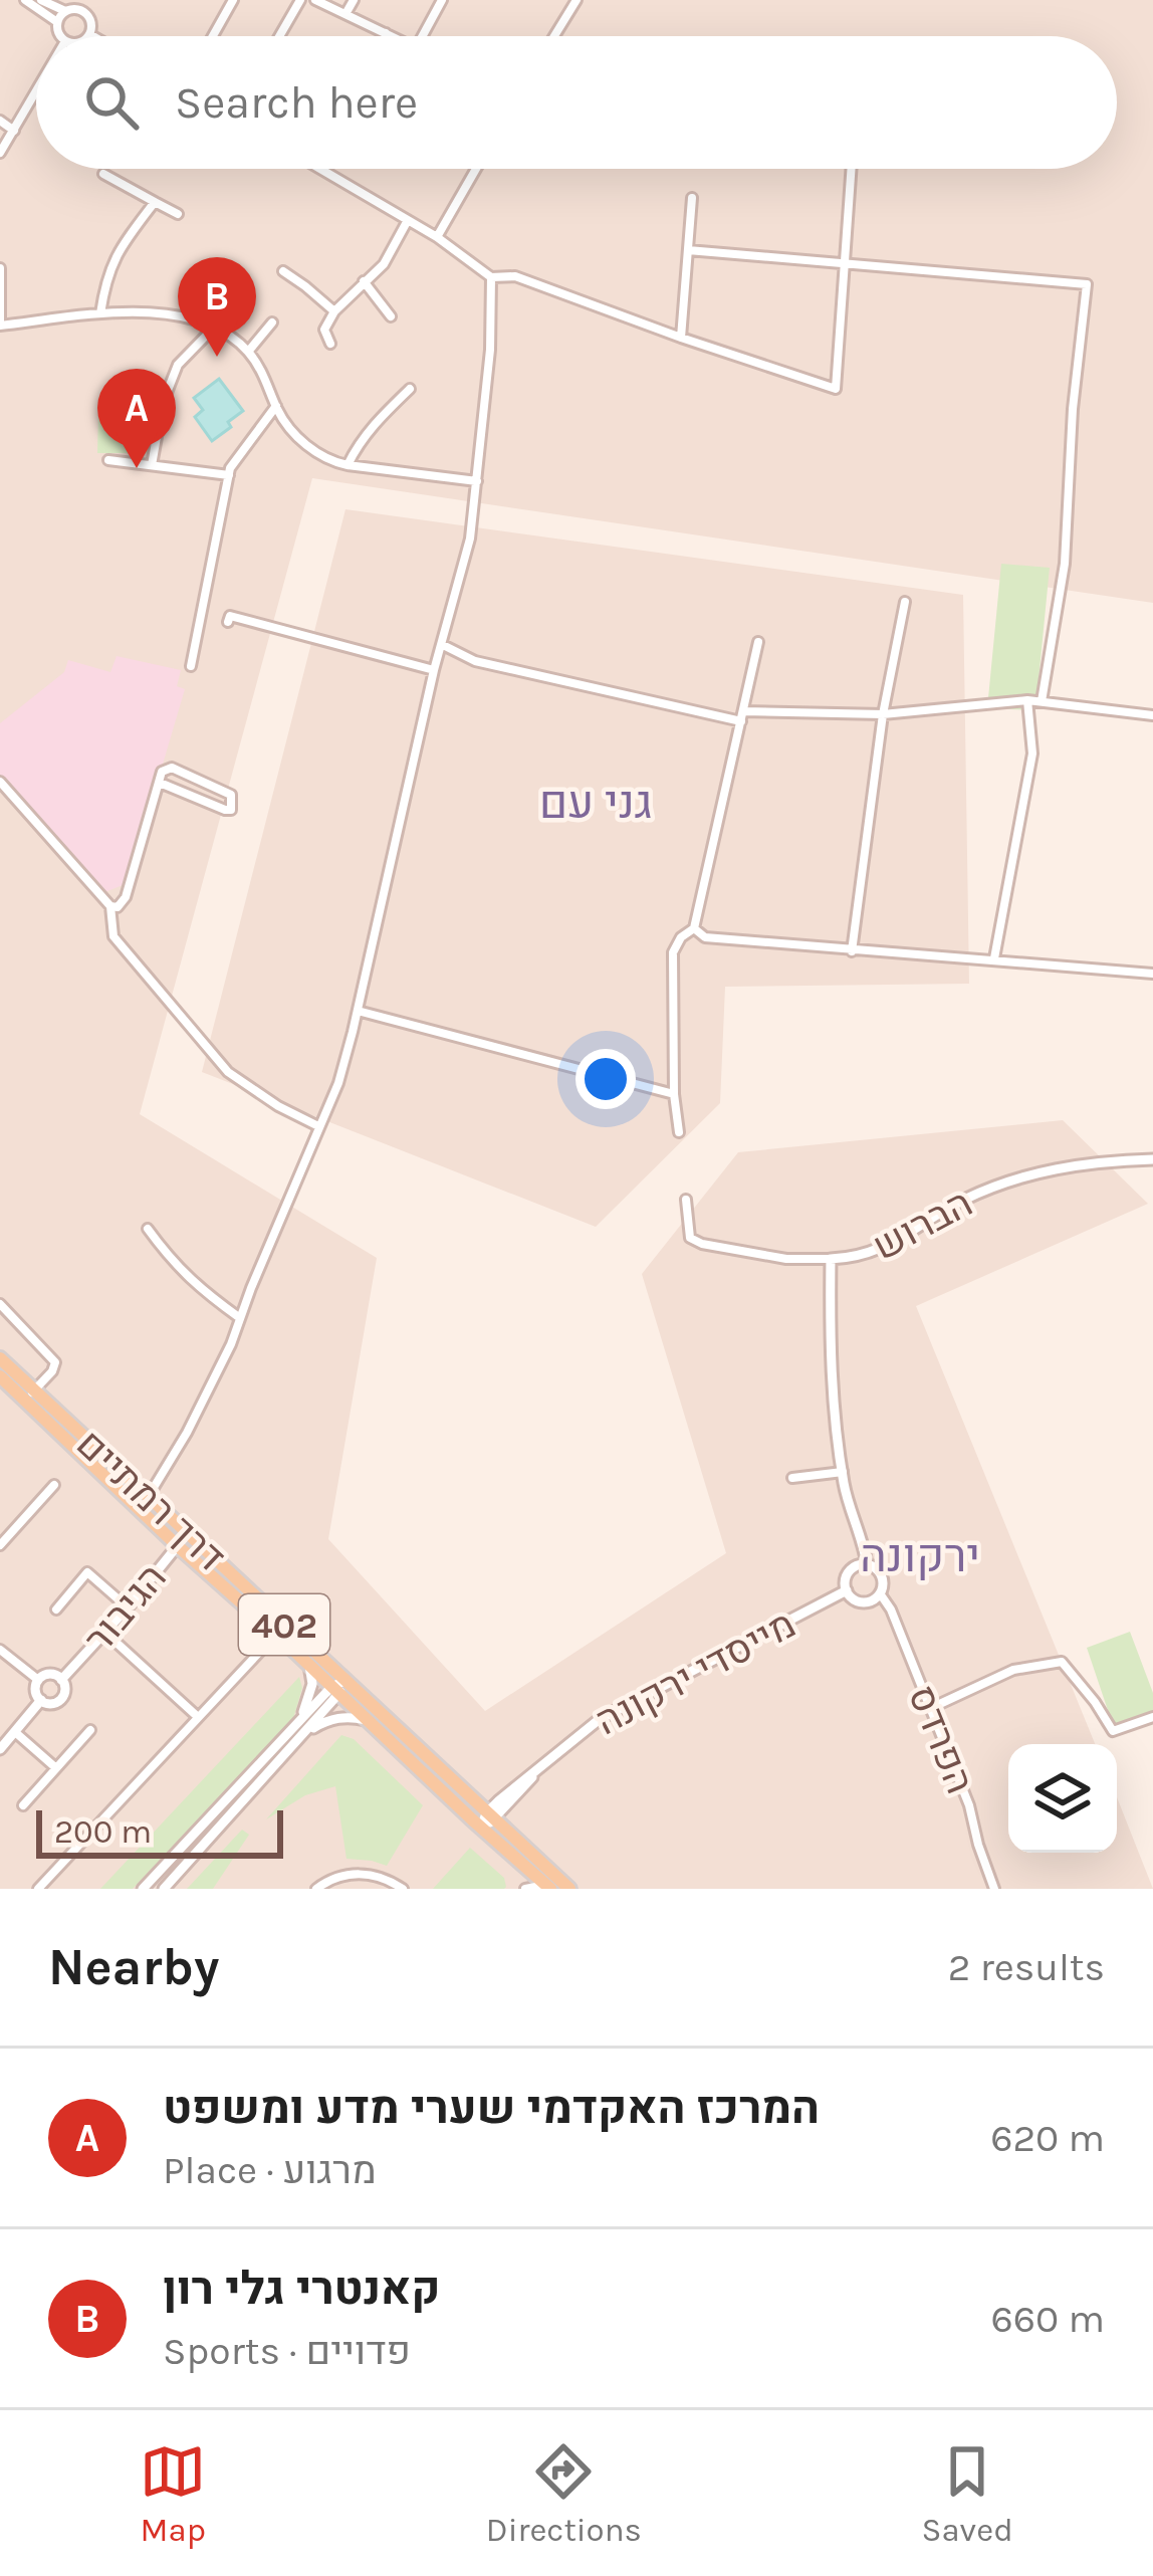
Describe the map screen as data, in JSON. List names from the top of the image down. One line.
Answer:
{"streets":{"main road":["דרך רמתיים","402"],"street":["הברוש","הגיבור","מייסדי ירקונה","הפרדס"]},"crossings":[["דרך רמתיים","הגיבור"],["דרך רמתיים","מייסדי ירקונה"],["מייסדי ירקונה","הפרדס"]],"districts":["גני עם","ירקונה"],"scale_bar":"200 m","page":{"search":"Search here","pins":["B","A"],"scale":"200 m","heading":["Nearby","2 results"],"list":[{"mark":"A","name":"המרכז האקדמי שערי מדע ומשפט","note":"Place · מרגוע","value":"620 m"},{"mark":"B","name":"קאנטרי גלי רון","note":"Sports · פדויים","value":"660 m"}],"nav":["Map","Directions","Saved"]}}
